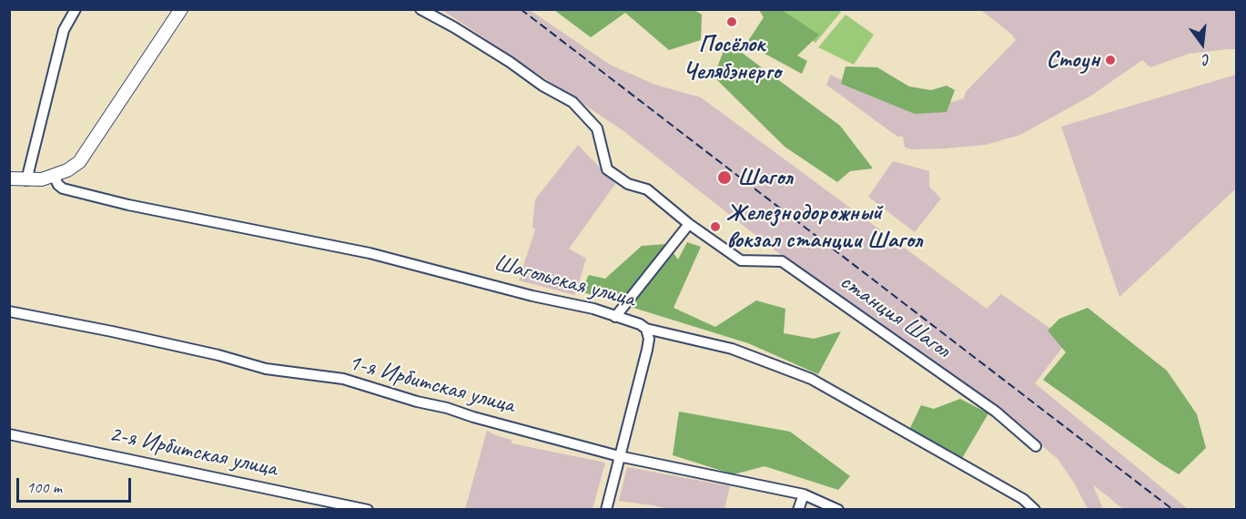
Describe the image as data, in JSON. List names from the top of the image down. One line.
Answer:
{"streets":{"street":["Шагольская улица","станция Шагол","1-я Ирбитская улица","2-я Ирбитская улица"]},"places":["Посёлок Челябэнерго","Стоун","Шагол","Железнодорожный вокзал станции Шагол"],"scale_bar":"100 m","north":"bottom"}
